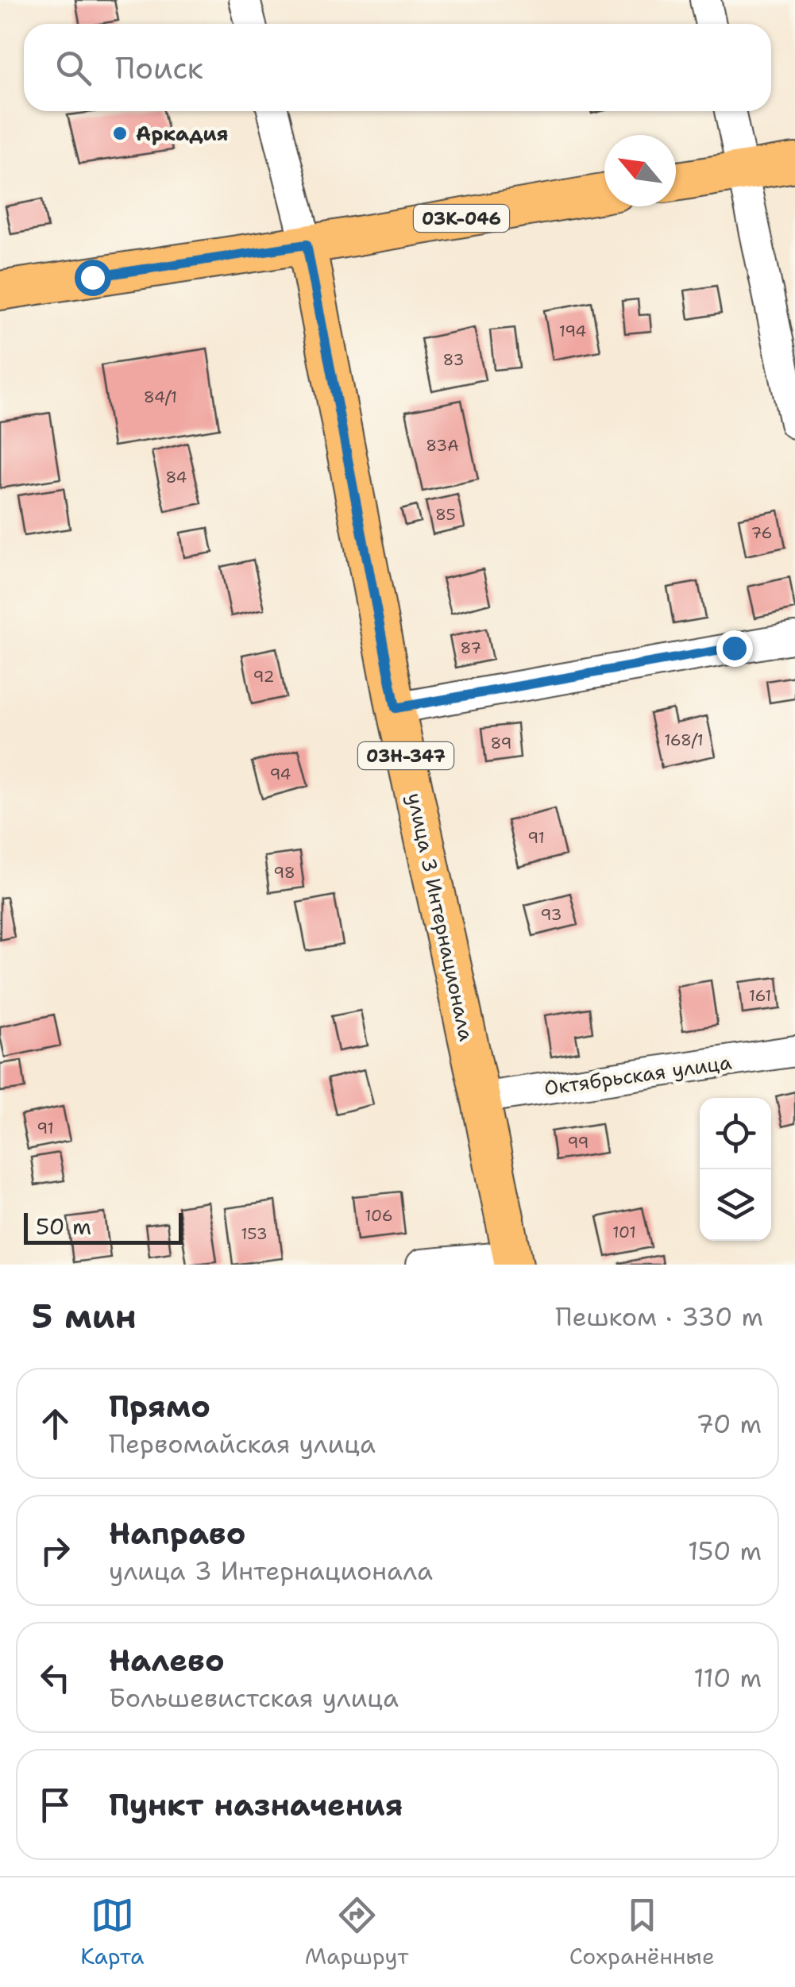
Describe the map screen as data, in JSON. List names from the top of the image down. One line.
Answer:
{"streets":{"main road":["03К-046","03Н-347","улица 3 Интернационала"],"street":["Октябрьская улица"]},"crossings":[["03К-046","улица 3 Интернационала"],["улица 3 Интернационала","Октябрьская улица"]],"places":["Аркадия"],"house_numbers":["194","83","84/1","83А","84","85","76","87","92","168/1","89","94","91","98","93","161","91","99","106","101","153"],"scale_bar":"50 m","north":"top left","page":{"search":"Поиск","scale":"50 m","heading":["5 мин","Пешком · 330 m"],"list":[["Прямо","Первомайская улица","70 m"],["Направо","улица 3 Интернационала","150 m"],["Налево","Большевистская улица","110 m"],"Пункт назначения"],"nav":["Карта","Маршрут","Сохранённые"]}}
